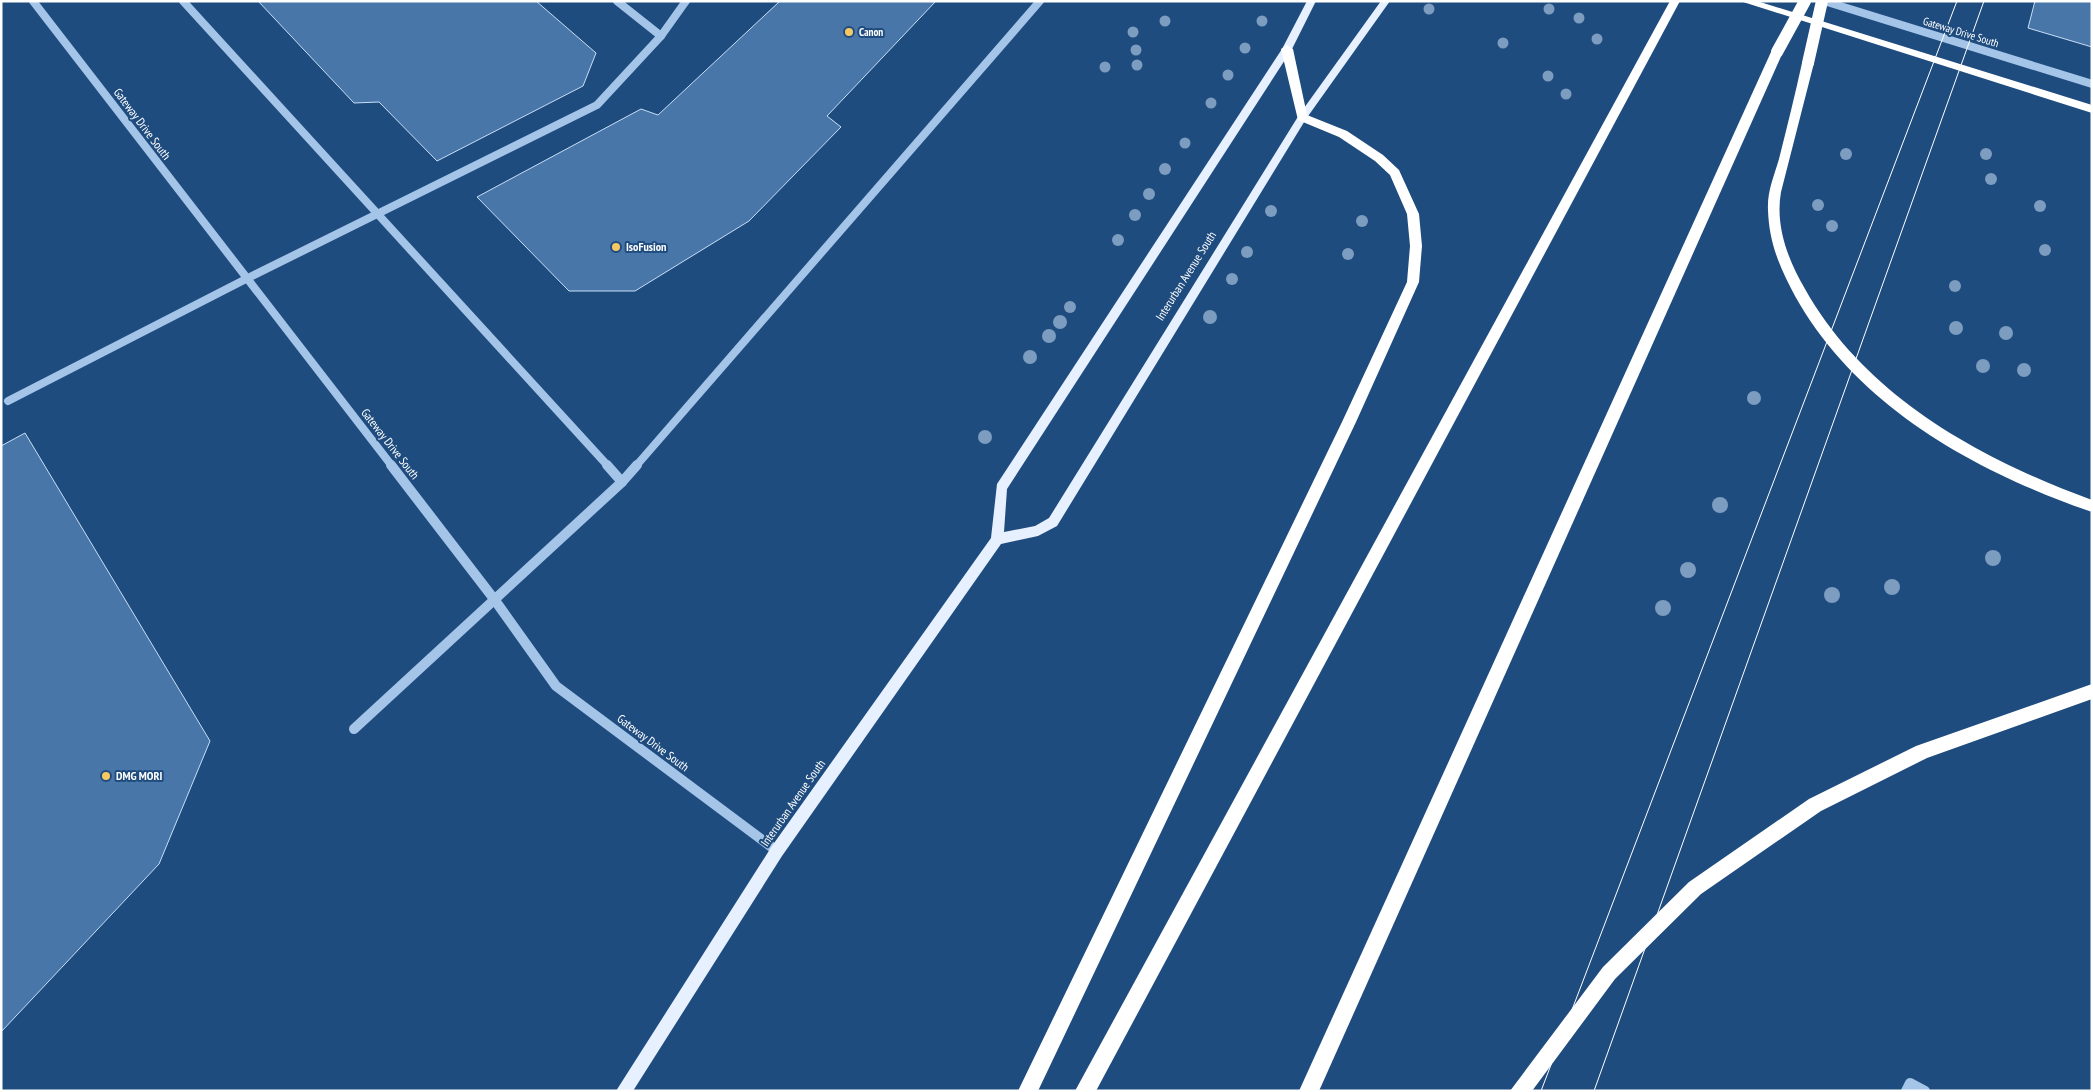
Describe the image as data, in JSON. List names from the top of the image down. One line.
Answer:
{"streets":{"main road":["Interurban Avenue South"],"street":["Gateway Drive South"]},"crossings":[["Gateway Drive South","Interurban Avenue South"]],"places":["Canon","IsoFusion","DMG MORI"]}
